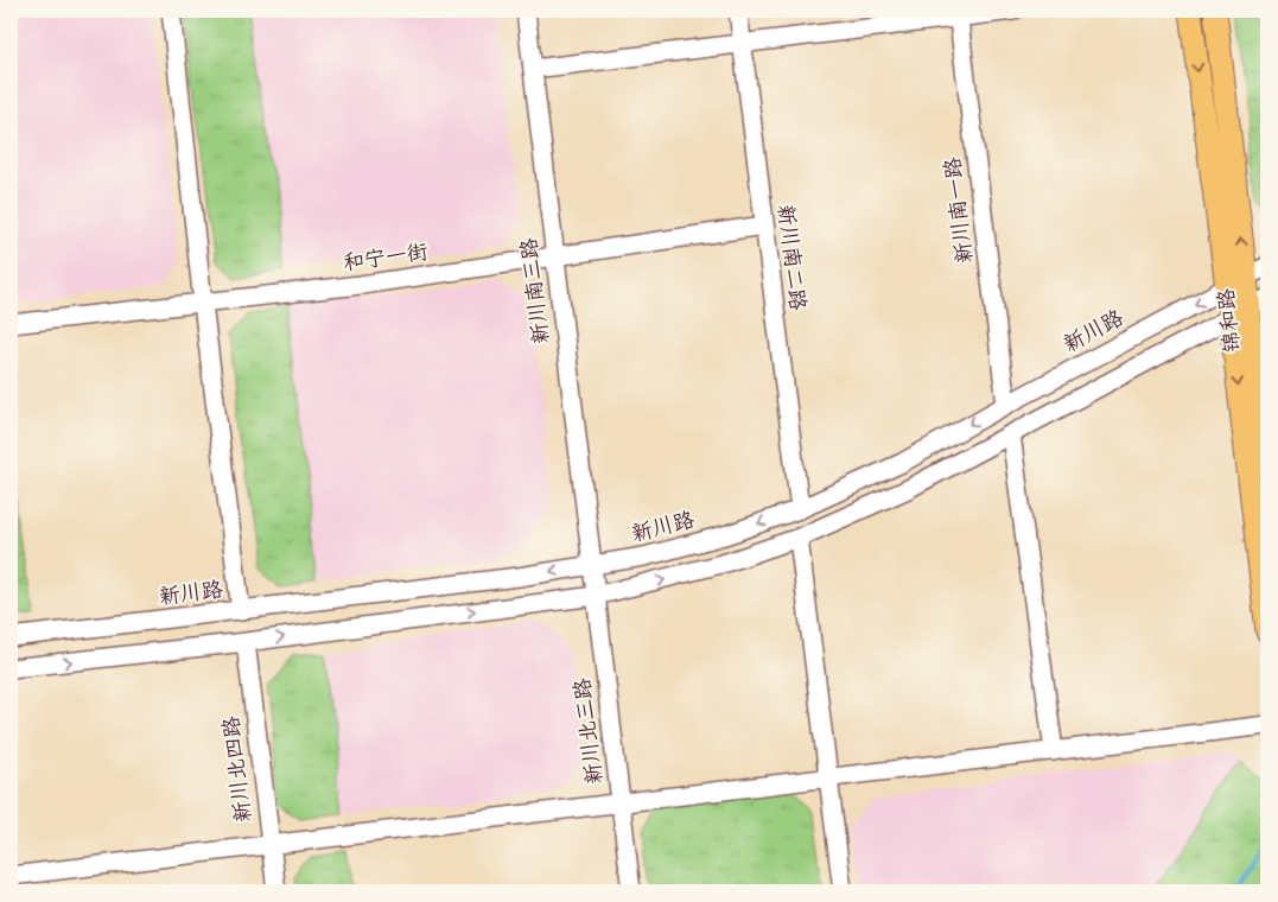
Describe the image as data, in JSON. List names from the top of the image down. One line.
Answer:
{"streets":{"main road":["锦和路"],"street":["新川南一路","新川南二路","和宁一街","新川南三路","新川路","新川北三路","新川北四路"]},"crossings":[["新川南一路","新川路"],["新川南二路","和宁一街"],["新川南二路","新川路"],["和宁一街","新川南三路"],["新川南三路","新川路"],["新川南三路","新川北三路"],["锦和路","新川路"],["新川路","新川北三路"]]}
